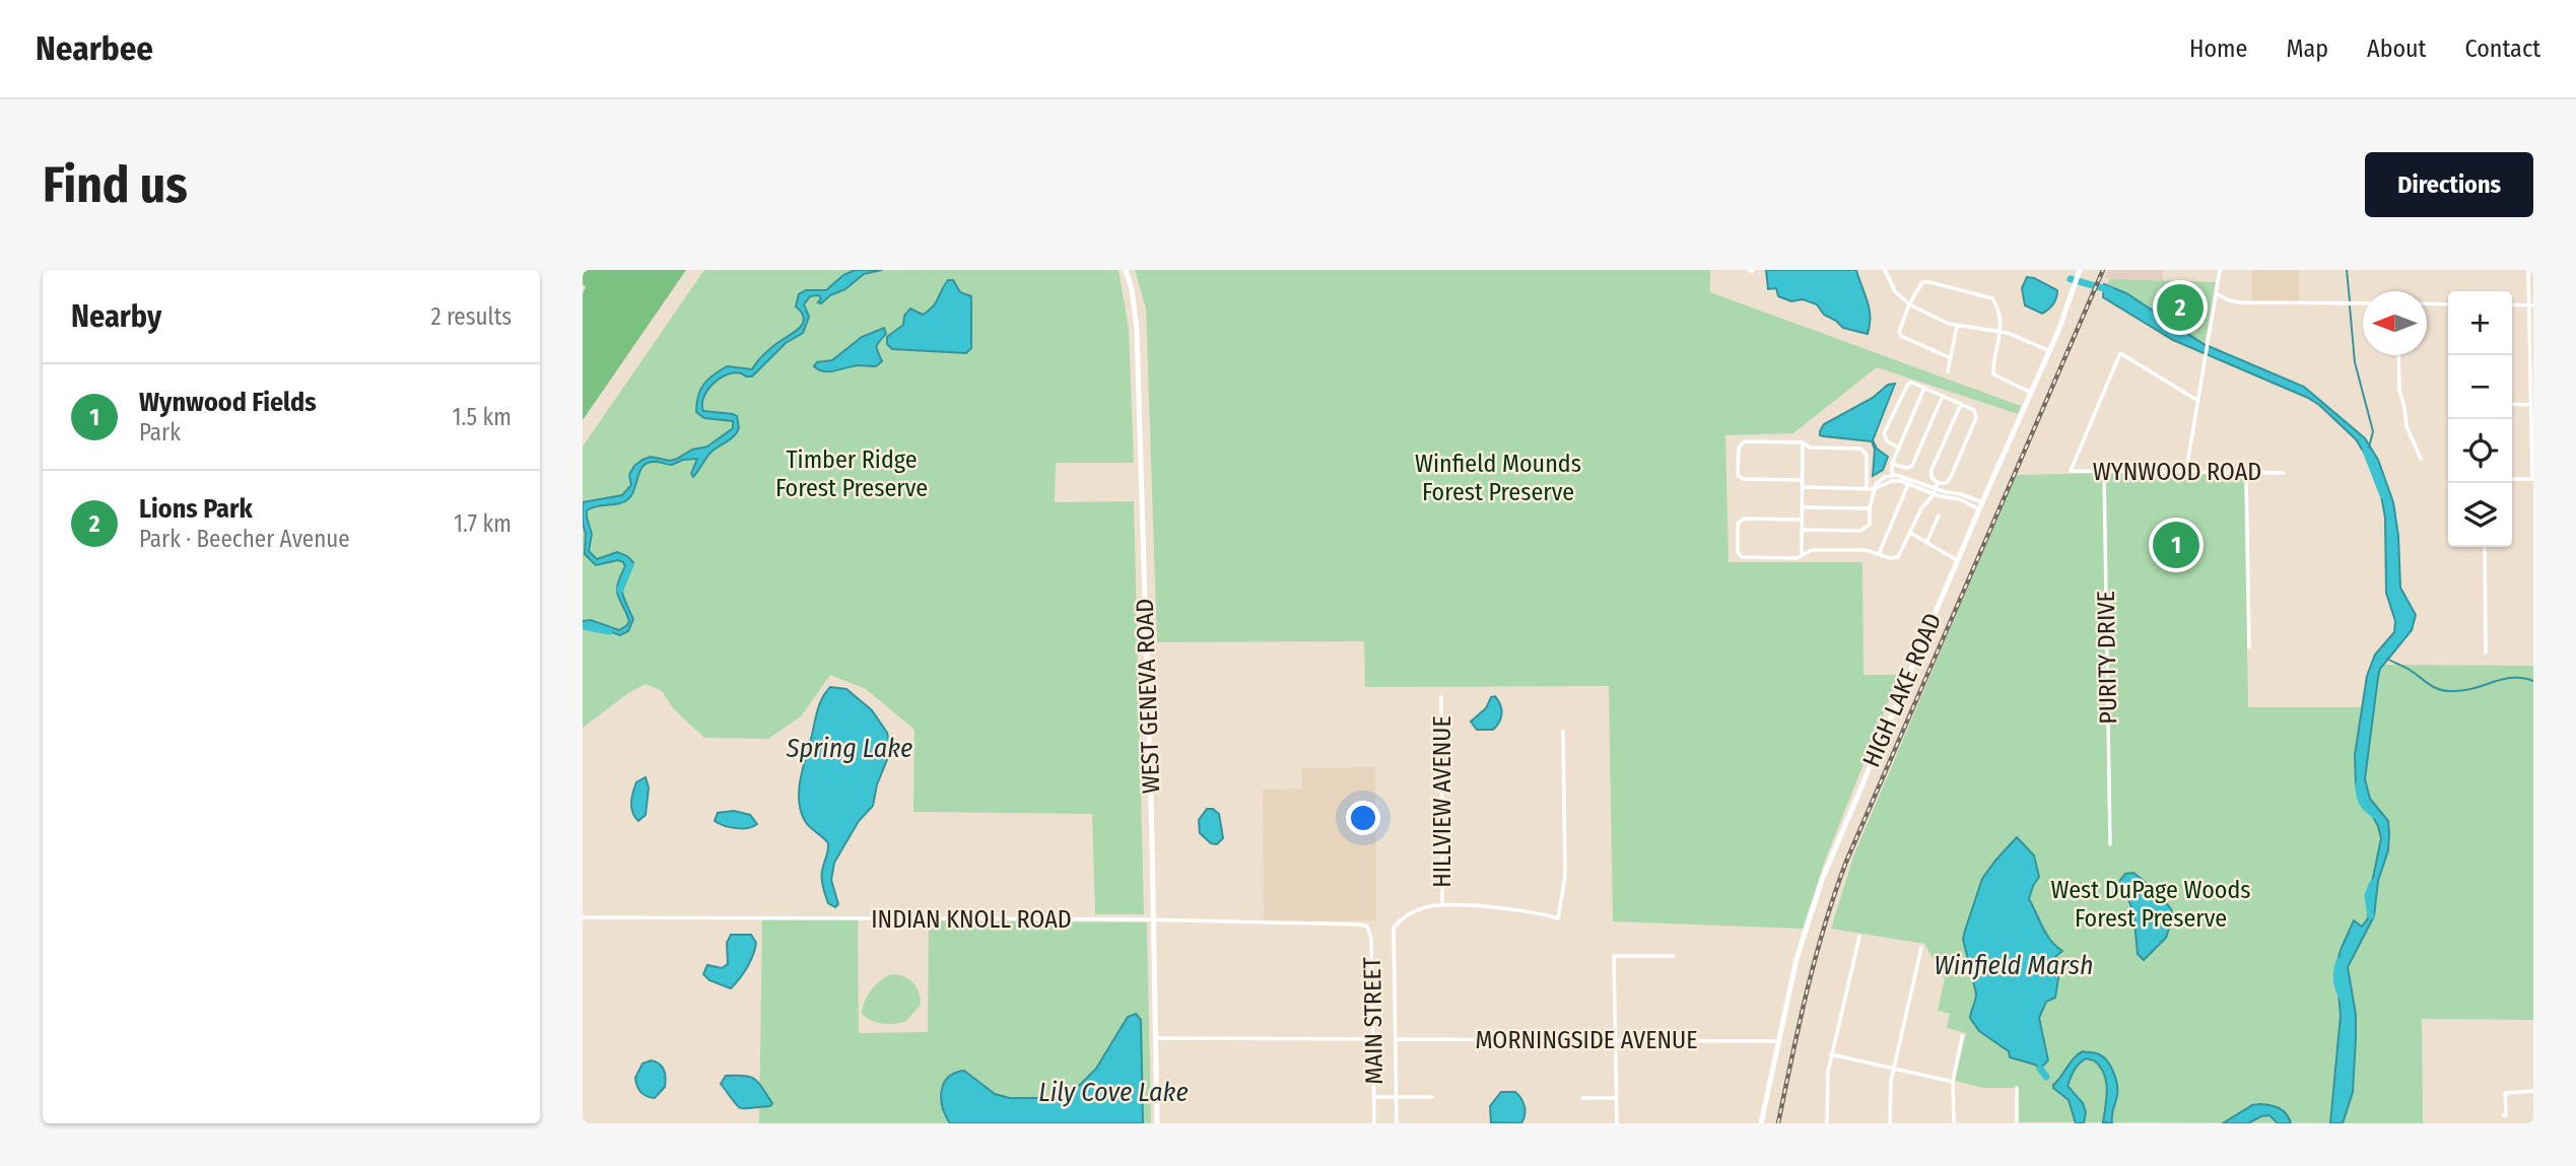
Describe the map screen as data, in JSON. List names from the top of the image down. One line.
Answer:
{"streets":{"street":["WYNWOOD ROAD","PURITY DRIVE","HIGH LAKE ROAD","WEST GENEVA ROAD","HILLVIEW AVENUE","INDIAN KNOLL ROAD","MAIN STREET","MORNINGSIDE AVENUE"]},"crossings":[["WYNWOOD ROAD","PURITY DRIVE"],["HIGH LAKE ROAD","MORNINGSIDE AVENUE"],["WEST GENEVA ROAD","INDIAN KNOLL ROAD"],["HILLVIEW AVENUE","MAIN STREET"],["INDIAN KNOLL ROAD","MAIN STREET"],["MAIN STREET","MORNINGSIDE AVENUE"]],"water":["Spring Lake","Winfield Marsh","Lily Cove Lake"],"parks":["Timber Ridge Forest Preserve","Winfield Mounds Forest Preserve","West DuPage Woods Forest Preserve"],"north":"left","page":{"header":"Nearbee","nav":["Home","Map","About","Contact"],"buttons":"Directions","title":"Find us","heading":["Nearby","2 results"],"pins":["2","1"],"map_buttons":["+","−"],"list":[{"mark":"1","name":"Wynwood Fields","note":"Park","value":"1.5 km"},{"mark":"2","name":"Lions Park","note":"Park · Beecher Avenue","value":"1.7 km"}]}}
